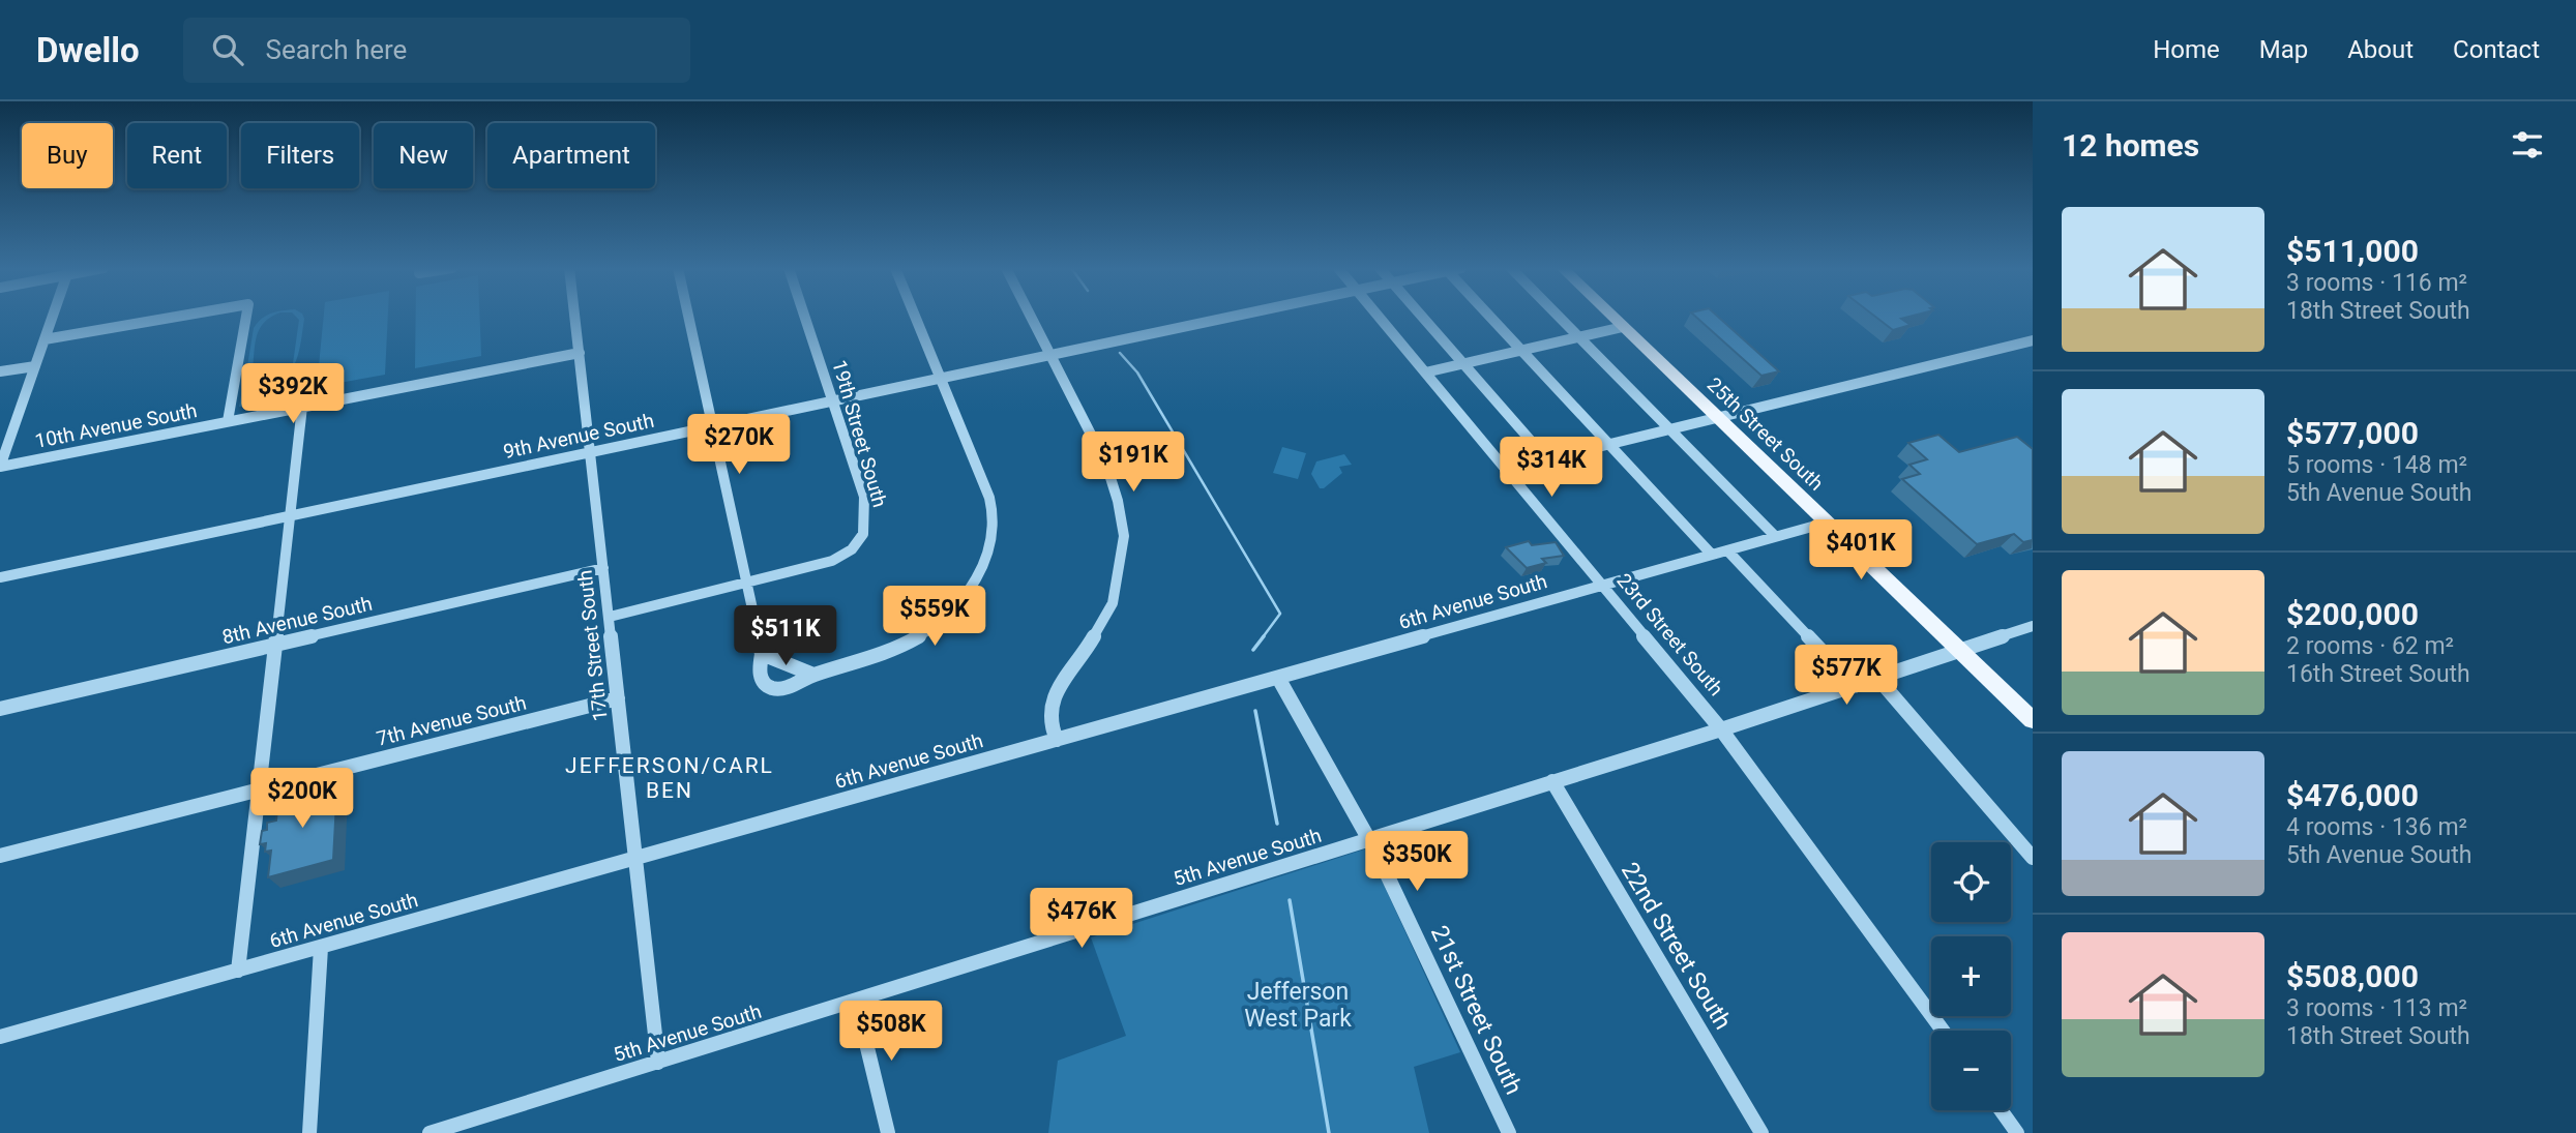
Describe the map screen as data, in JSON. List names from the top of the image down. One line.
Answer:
{"streets":{"main road":["25th Street South"],"street":["10th Avenue South","19th Street South","9th Avenue South","6th Avenue South","8th Avenue South","23rd Street South","17th Street South","7th Avenue South","5th Avenue South","22nd Street South","21st Street South"]},"crossings":[["10th Avenue South","17th Street South"],["19th Street South","9th Avenue South"],["25th Street South","6th Avenue South"],["25th Street South","5th Avenue South"],["9th Avenue South","17th Street South"],["6th Avenue South","23rd Street South"],["6th Avenue South","17th Street South"],["6th Avenue South","21st Street South"],["8th Avenue South","17th Street South"],["23rd Street South","5th Avenue South"],["17th Street South","7th Avenue South"],["17th Street South","5th Avenue South"],["5th Avenue South","22nd Street South"],["5th Avenue South","21st Street South"]],"districts":["JEFFERSON/CARL BEN"],"parks":["Jefferson West Park"],"page":{"header":"Dwello","search":"Search here","nav":["Home","Map","About","Contact"],"heading":"12 homes","chip":["Buy","Rent","Filters","New","Apartment"],"list":[{"name":"$511,000","note":"3 rooms · 116 m² · 18th Street South"},{"name":"$577,000","note":"5 rooms · 148 m² · 5th Avenue South"},{"name":"$200,000","note":"2 rooms · 62 m² · 16th Street South"},{"name":"$476,000","note":"4 rooms · 136 m² · 5th Avenue South"},{"name":"$508,000","note":"3 rooms · 113 m² · 18th Street South"}],"price":["$392K","$270K","$191K","$314K","$401K","$559K","$511K","$577K","$200K","$350K","$476K","$508K"],"map_buttons":["+","−"]}}
